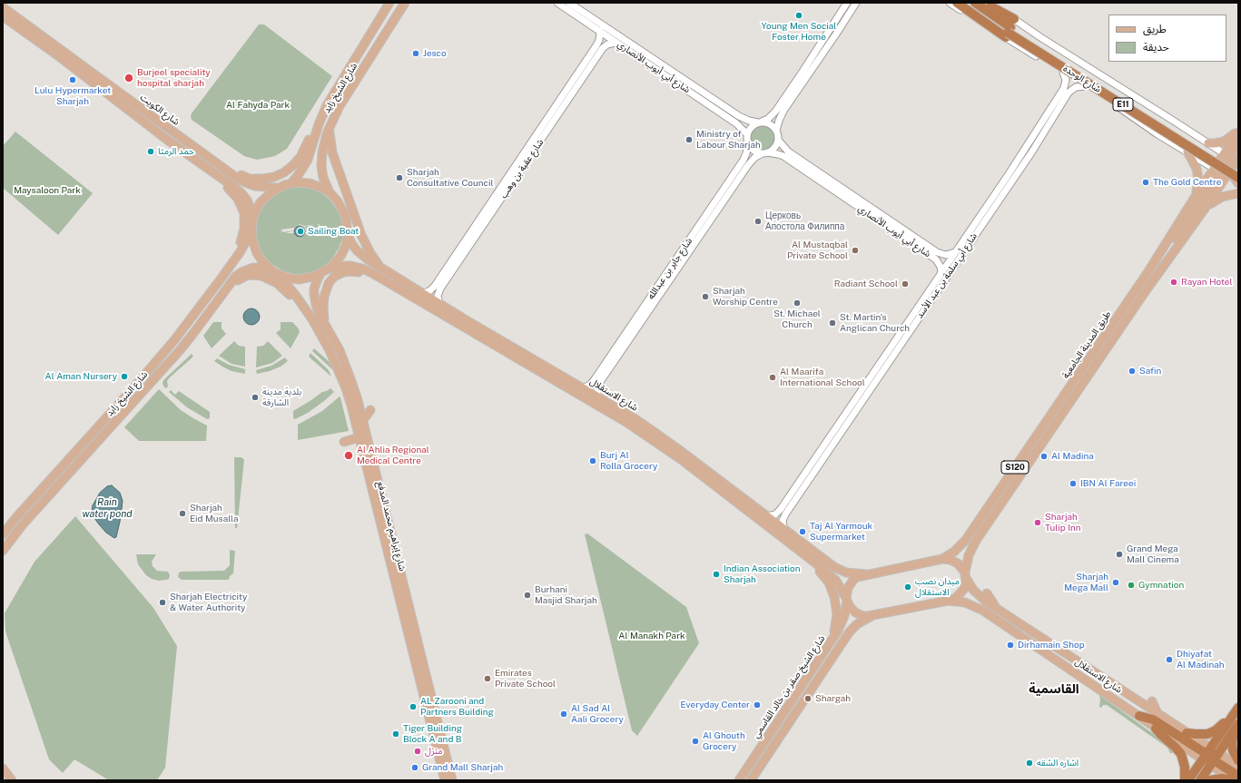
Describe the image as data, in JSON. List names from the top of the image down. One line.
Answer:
{"streets":{"highway":["شارع الوحدة","E11"],"main road":["شارع الشيخ زايد","شارع الكويت","طريق المدينة الجامعية","شارع الاستقلال","S120","شارع إبراهيم محمد المدفع","شارع الشيخ صقر بن خالد القاسمي"],"street":["شارع أبي أيوب الأنصاري","شارع عقبة بن وهب","شارع جابر بن عبدالله","شارع أبي سلمة بن عبد الأسد"]},"crossings":[["شارع أبي أيوب الأنصاري","شارع عقبة بن وهب"],["شارع أبي أيوب الأنصاري","شارع جابر بن عبدالله"],["شارع أبي أيوب الأنصاري","شارع أبي سلمة بن عبد الأسد"],["شارع الوحدة","طريق المدينة الجامعية"],["شارع الشيخ زايد","شارع الكويت"],["شارع الشيخ زايد","شارع الاستقلال"],["شارع الشيخ زايد","شارع إبراهيم محمد المدفع"],["شارع الكويت","شارع الاستقلال"],["شارع الكويت","شارع إبراهيم محمد المدفع"],["شارع عقبة بن وهب","شارع الاستقلال"],["شارع جابر بن عبدالله","شارع الاستقلال"],["شارع أبي سلمة بن عبد الأسد","شارع الاستقلال"],["طريق المدينة الجامعية","شارع الاستقلال"],["شارع الاستقلال","شارع إبراهيم محمد المدفع"],["شارع الاستقلال","شارع الشيخ صقر بن خالد القاسمي"]],"districts":["القاسمية"],"water":["Rain water pond"],"parks":["Al Fahyda Park","Maysaloon Park","Al Manakh Park"],"places":["Young Men Social Foster Home","Jesco","Burjeel speciality hospital sharjah","Lulu Hypermarket Sharjah","Ministry of Labour Sharjah","حمد الرمثا","Sharjah Consultative Council","The Gold Centre","Церковь Апостола Филиппа","Sailing Boat","Al Mustaqbal Private School","Rayan Hotel","Radiant School","Sharjah Worship Centre","St. Michael Church","St. Martin's Anglican Church","Safin","Al Aman Nursery","Al Maarifa International School","بلدية مدينة الشارقة","Al Ahlia Regional Medical Centre","Al Madina","Burj Al Rolla Grocery","IBN Al Fareei","Sharjah Eid Musalla","Sharjah Tulip Inn","Taj Al Yarmouk Supermarket","Grand Mega Mall Cinema","Indian Association Sharjah","Sharjah Mega Mall","Gymnation","ميدان نصب الاستقلال","Burhani Masjid Sharjah","Sharjah Electricity & Water Authority","Dirhamain Shop","Dhiyafat Al Madinah","Emirates Private School","Shargah","Everyday Center","AL Zarooni and Partners Building","Al Sad Al Aali Grocery","Tiger Building Block A and B","Al Ghouth Grocery","منزل","اشاره الشقه","Grand Mall Sharjah"],"legend":["طريق","حديقة"]}
